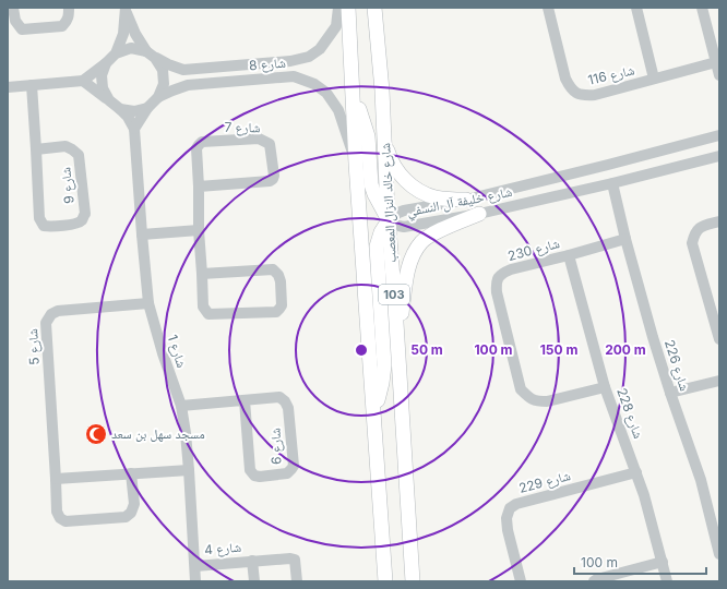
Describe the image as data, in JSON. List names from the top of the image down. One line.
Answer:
{"streets":{"main road":["شارع خالد النزال المعصب","103"],"street":["شارع 8","شارع 116","شارع 7","شارع 9","شارع خليفة آل النسفي","شارع 230","شارع 5","شارع 1","شارع 226","شارع 228","شارع 6","شارع 229","شارع 4"]},"crossings":[["شارع 8","103"],["شارع خليفة آل النسفي","شارع خالد النزال المعصب"],["شارع خليفة آل النسفي","شارع 226"],["شارع 230","شارع 226"],["شارع 230","شارع 228"],["شارع 5","شارع 1"],["شارع 1","شارع 6"],["شارع 1","شارع 4"],["شارع 228","شارع 229"]],"places":{"mosque":["مسجد سهل بن سعد"]},"scale_bar":"100 m","rings":["50 m","100 m","150 m","200 m"]}
